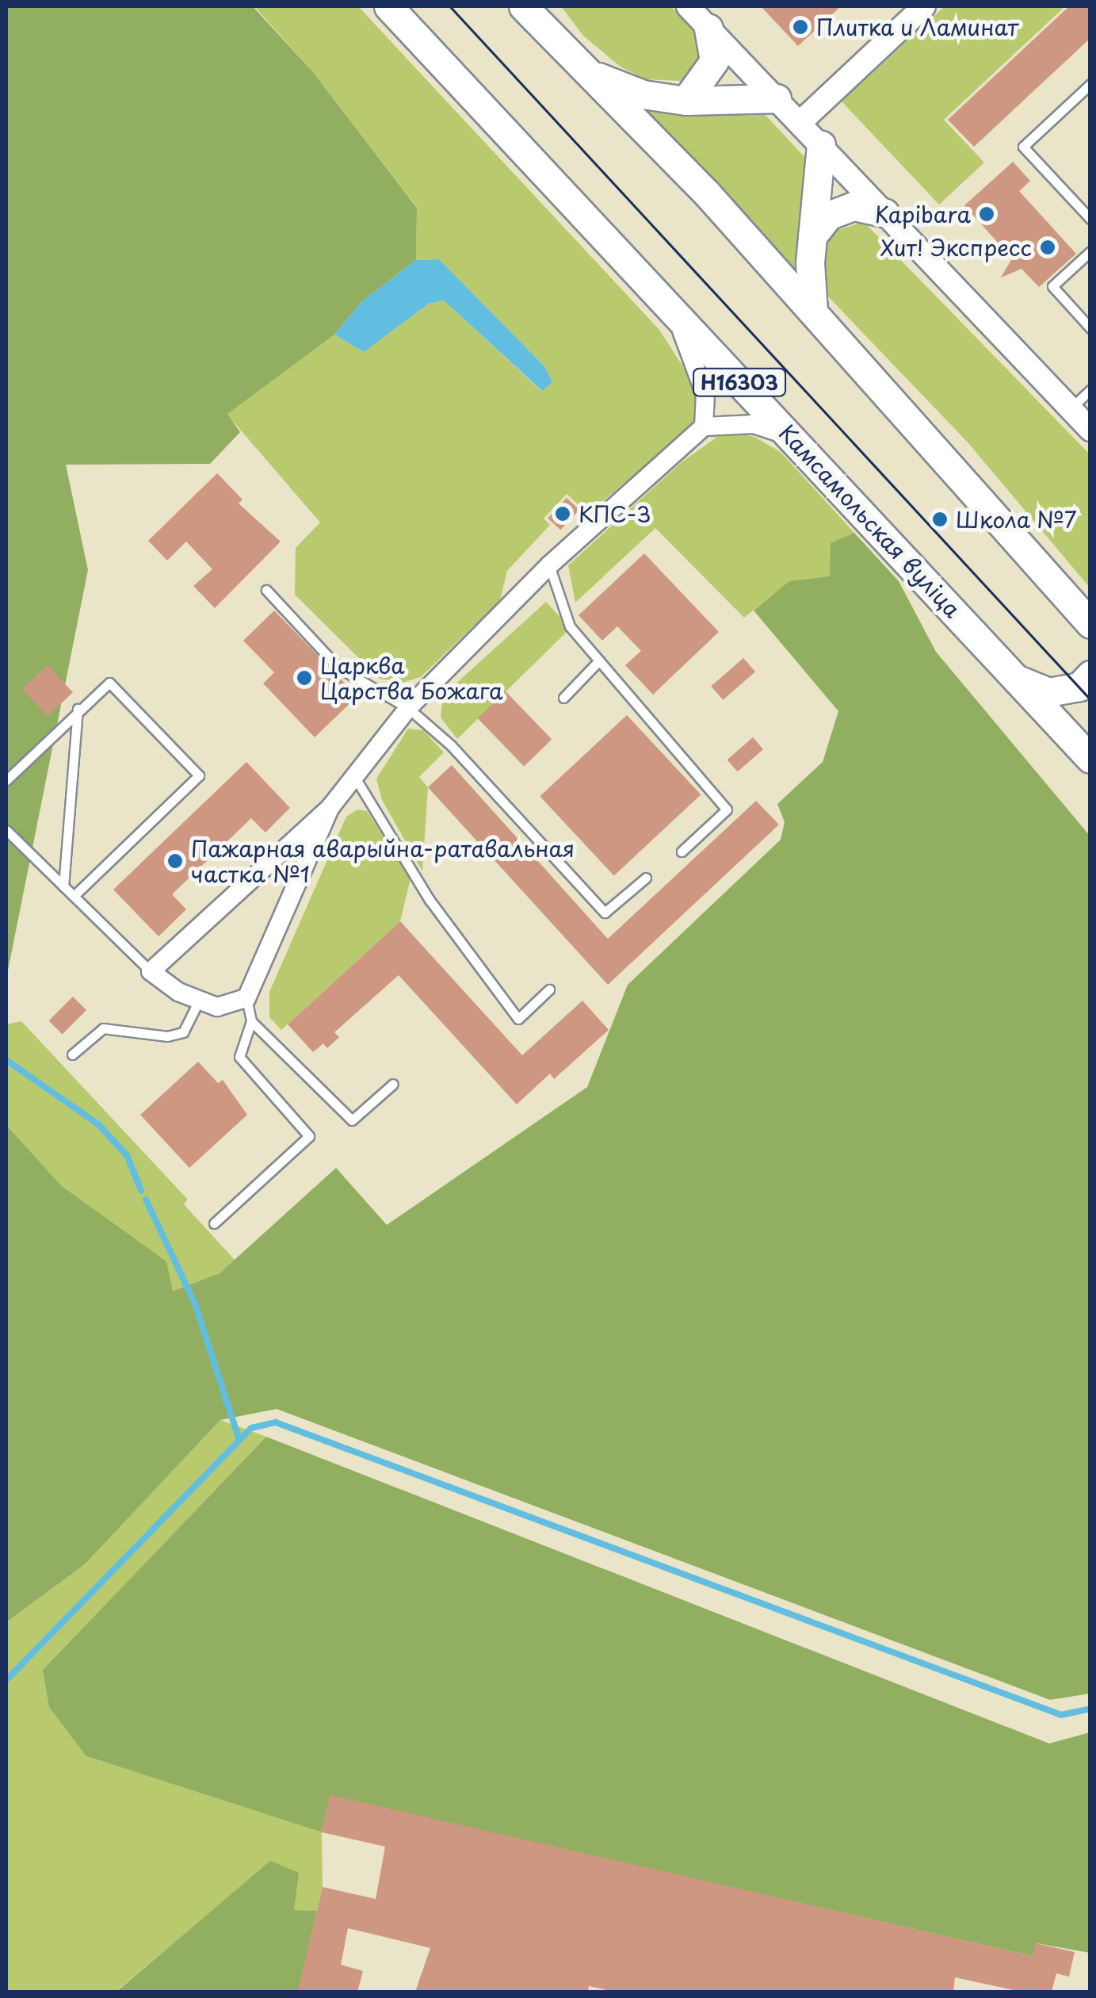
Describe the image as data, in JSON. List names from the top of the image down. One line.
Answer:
{"streets":{"main road":["Н16303","Камсамольская вуліца"]},"places":["Плитка и Ламинат","Kapibara","Хит! Экспресс","КПС-3","Школа №7","Царква Царства Божага","Пажарная аварыйна-ратавальная частка №1"]}
